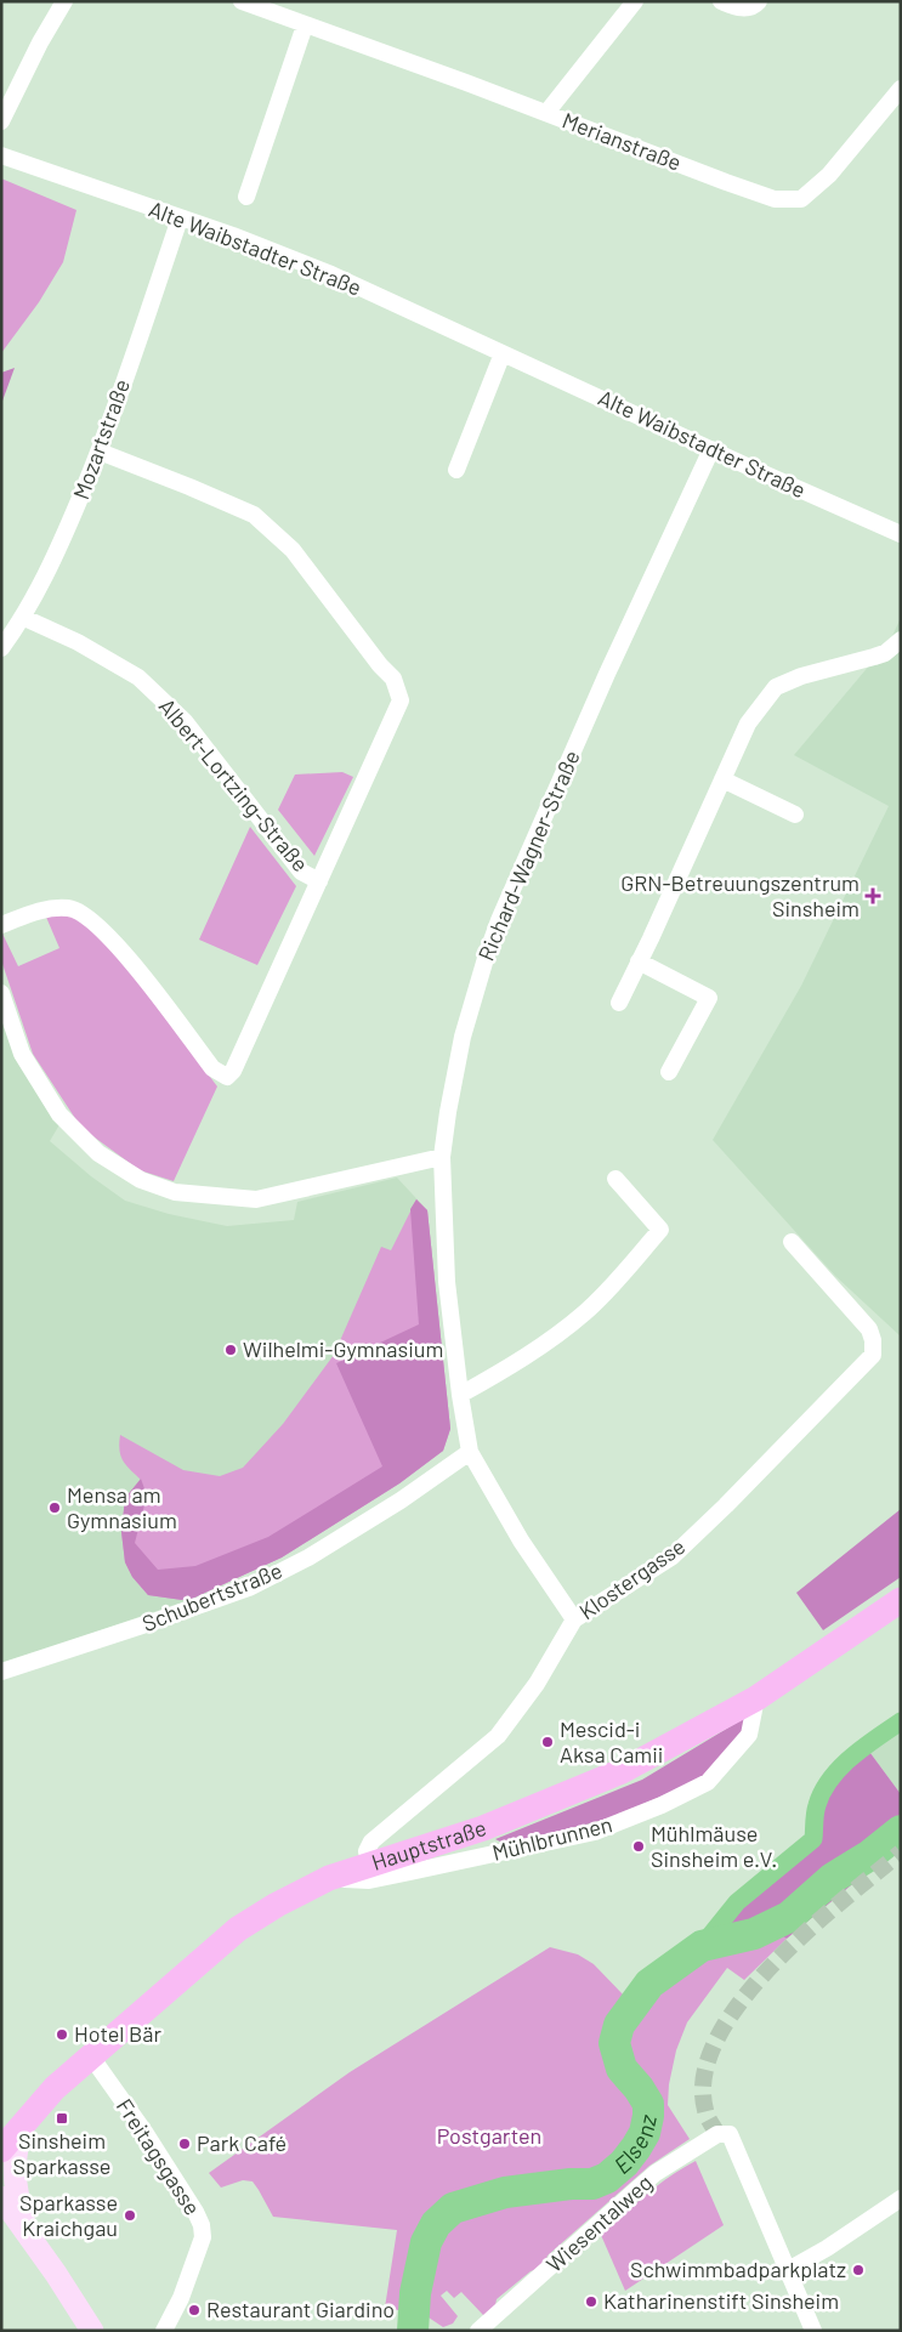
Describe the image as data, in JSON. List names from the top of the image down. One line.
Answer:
{"streets":{"main road":["Hauptstraße"],"street":["Merianstraße","Alte Waibstadter Straße","Mozartstraße","Albert-Lortzing-Straße","Richard-Wagner-Straße","Klostergasse","Schubertstraße","Mühlbrunnen","Freitagsgasse","Wiesentalweg"]},"crossings":[["Alte Waibstadter Straße","Mozartstraße"],["Alte Waibstadter Straße","Richard-Wagner-Straße"],["Mozartstraße","Albert-Lortzing-Straße"],["Richard-Wagner-Straße","Klostergasse"],["Richard-Wagner-Straße","Schubertstraße"],["Klostergasse","Hauptstraße"],["Mühlbrunnen","Hauptstraße"],["Hauptstraße","Freitagsgasse"]],"water":["Elsenz"],"parks":["Postgarten"],"places":{"health":["GRN-Betreuungszentrum Sinsheim"],"other":["Wilhelmi-Gymnasium","Mensa am Gymnasium","Mescid-i Aksa Camii","Mühlmäuse Sinsheim e.V.","Hotel Bär","Park Café","Sparkasse Kraichgau","Schwimmbadparkplatz","Katharinenstift Sinsheim","Restaurant Giardino"],"transit":["Sinsheim Sparkasse"]}}
